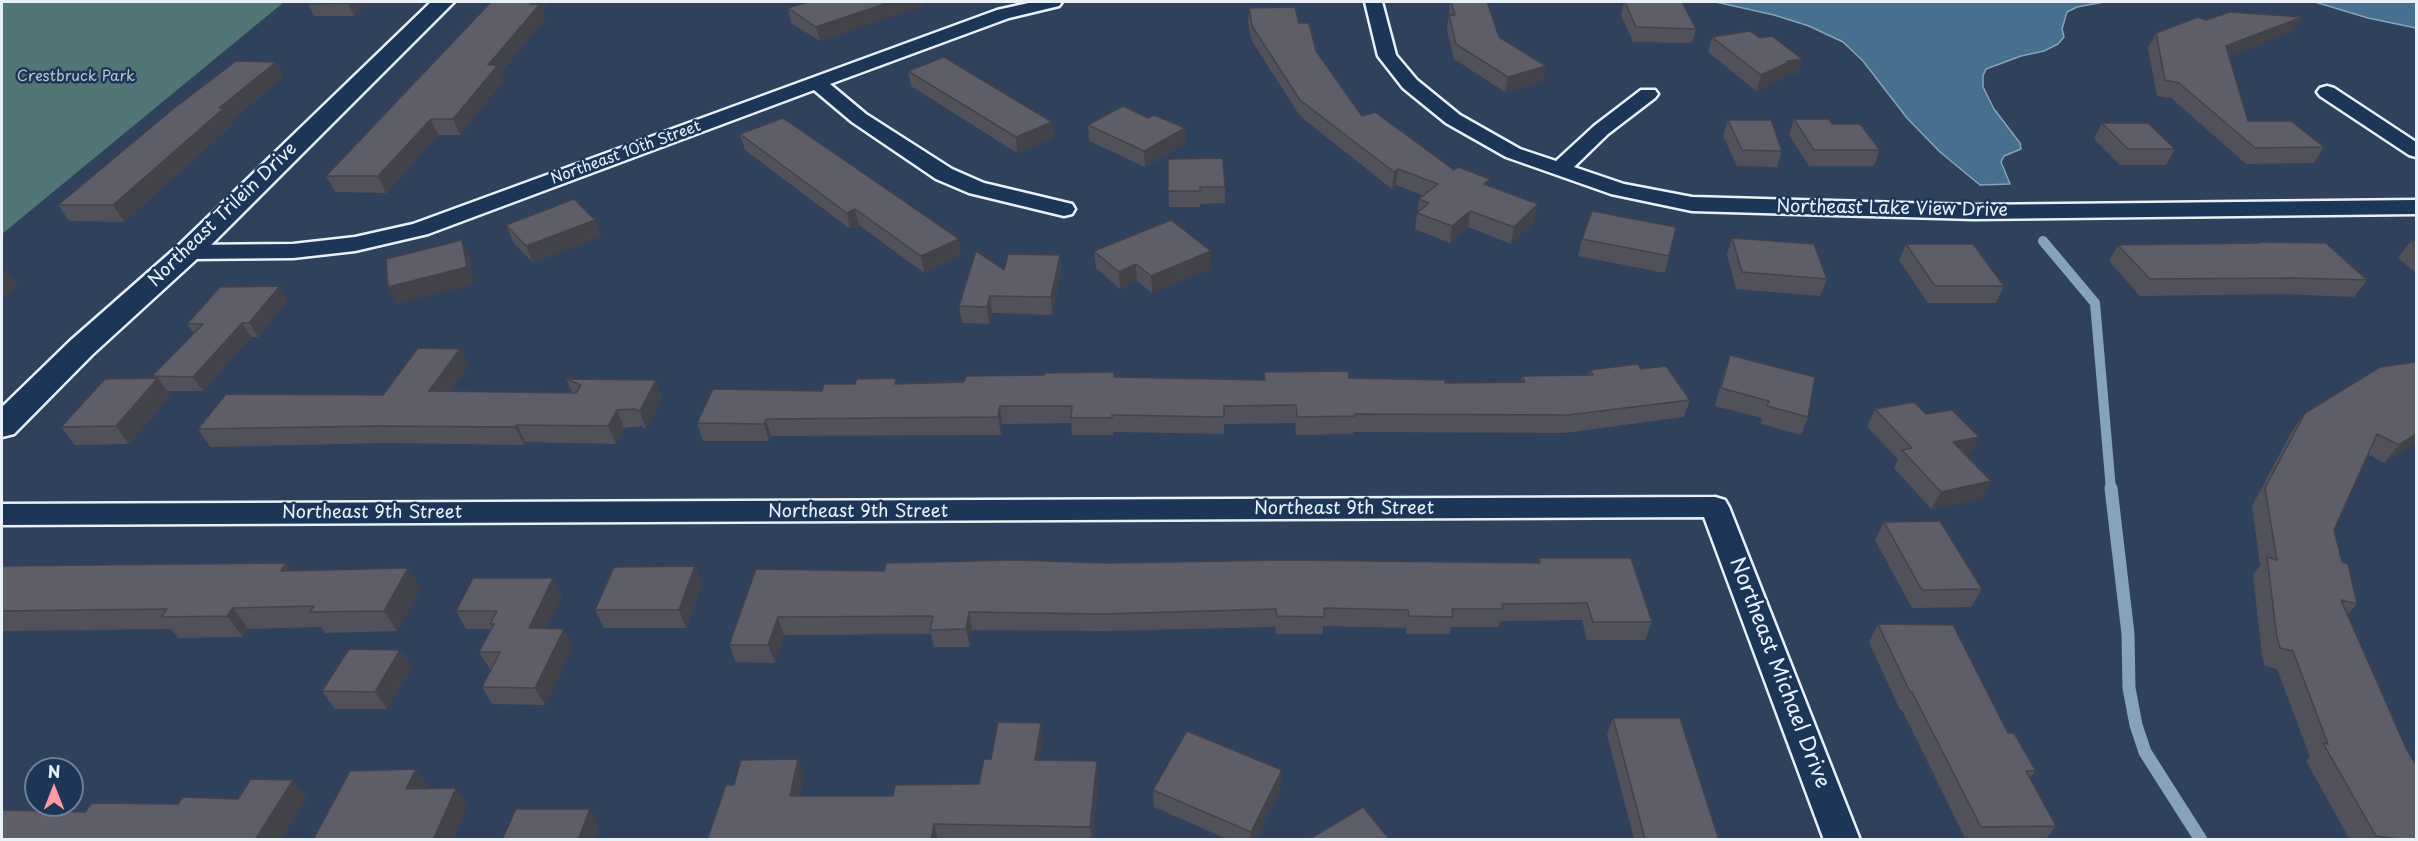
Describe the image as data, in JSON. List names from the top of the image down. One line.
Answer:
{"streets":{"street":["Northeast 10th Street","Northeast Lake View Drive","Northeast Trilein Drive","Northeast 9th Street","Northeast Michael Drive"]},"crossings":[["Northeast 10th Street","Northeast Trilein Drive"],["Northeast 9th Street","Northeast Michael Drive"]],"parks":["Crestbruck Park"],"north":"top"}
